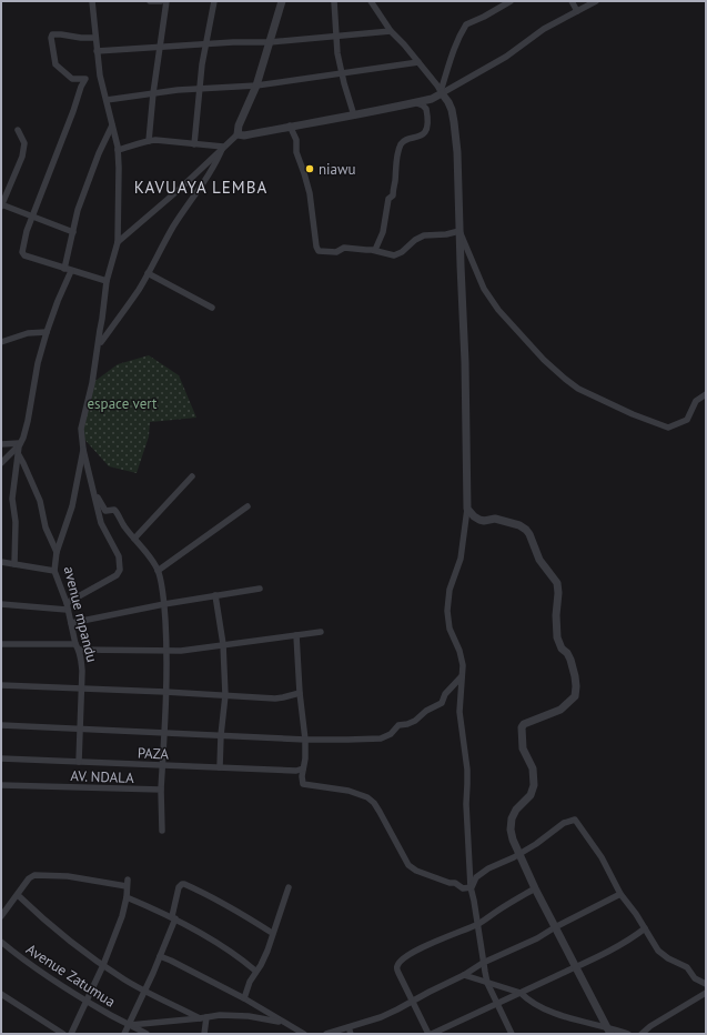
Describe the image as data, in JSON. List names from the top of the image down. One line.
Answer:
{"streets":{"street":["avenue mpandu","PAZA","AV. NDALA","Avenue Zatumua"]},"crossings":[["avenue mpandu","PAZA"]],"districts":["KAVUAYA LEMBA"],"parks":["espace vert"],"places":["niawu"]}
